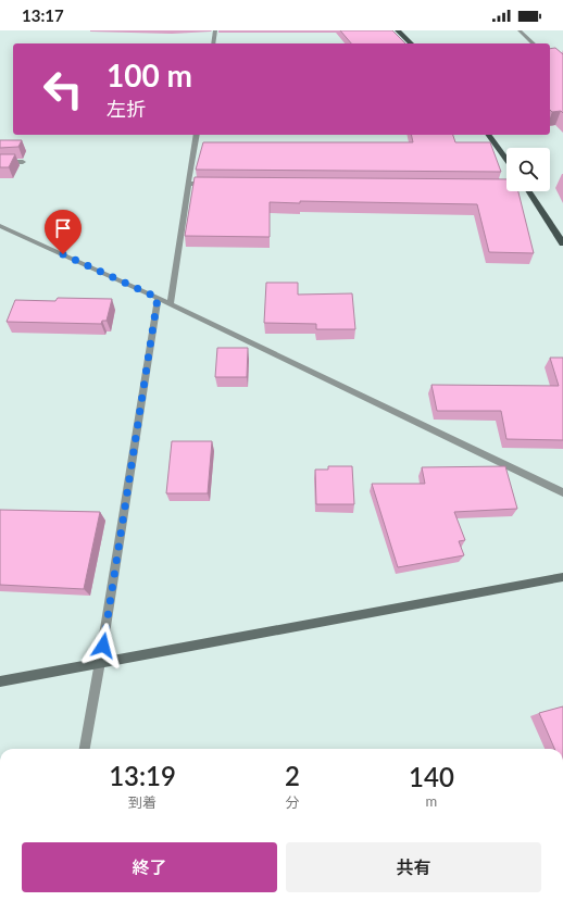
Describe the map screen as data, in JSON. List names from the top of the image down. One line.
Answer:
{"page":{"status":"13:17","turn":["100 m","左折"],"eta":["13:19","到着","2","分","140","m"],"buttons":["終了","共有"]}}
